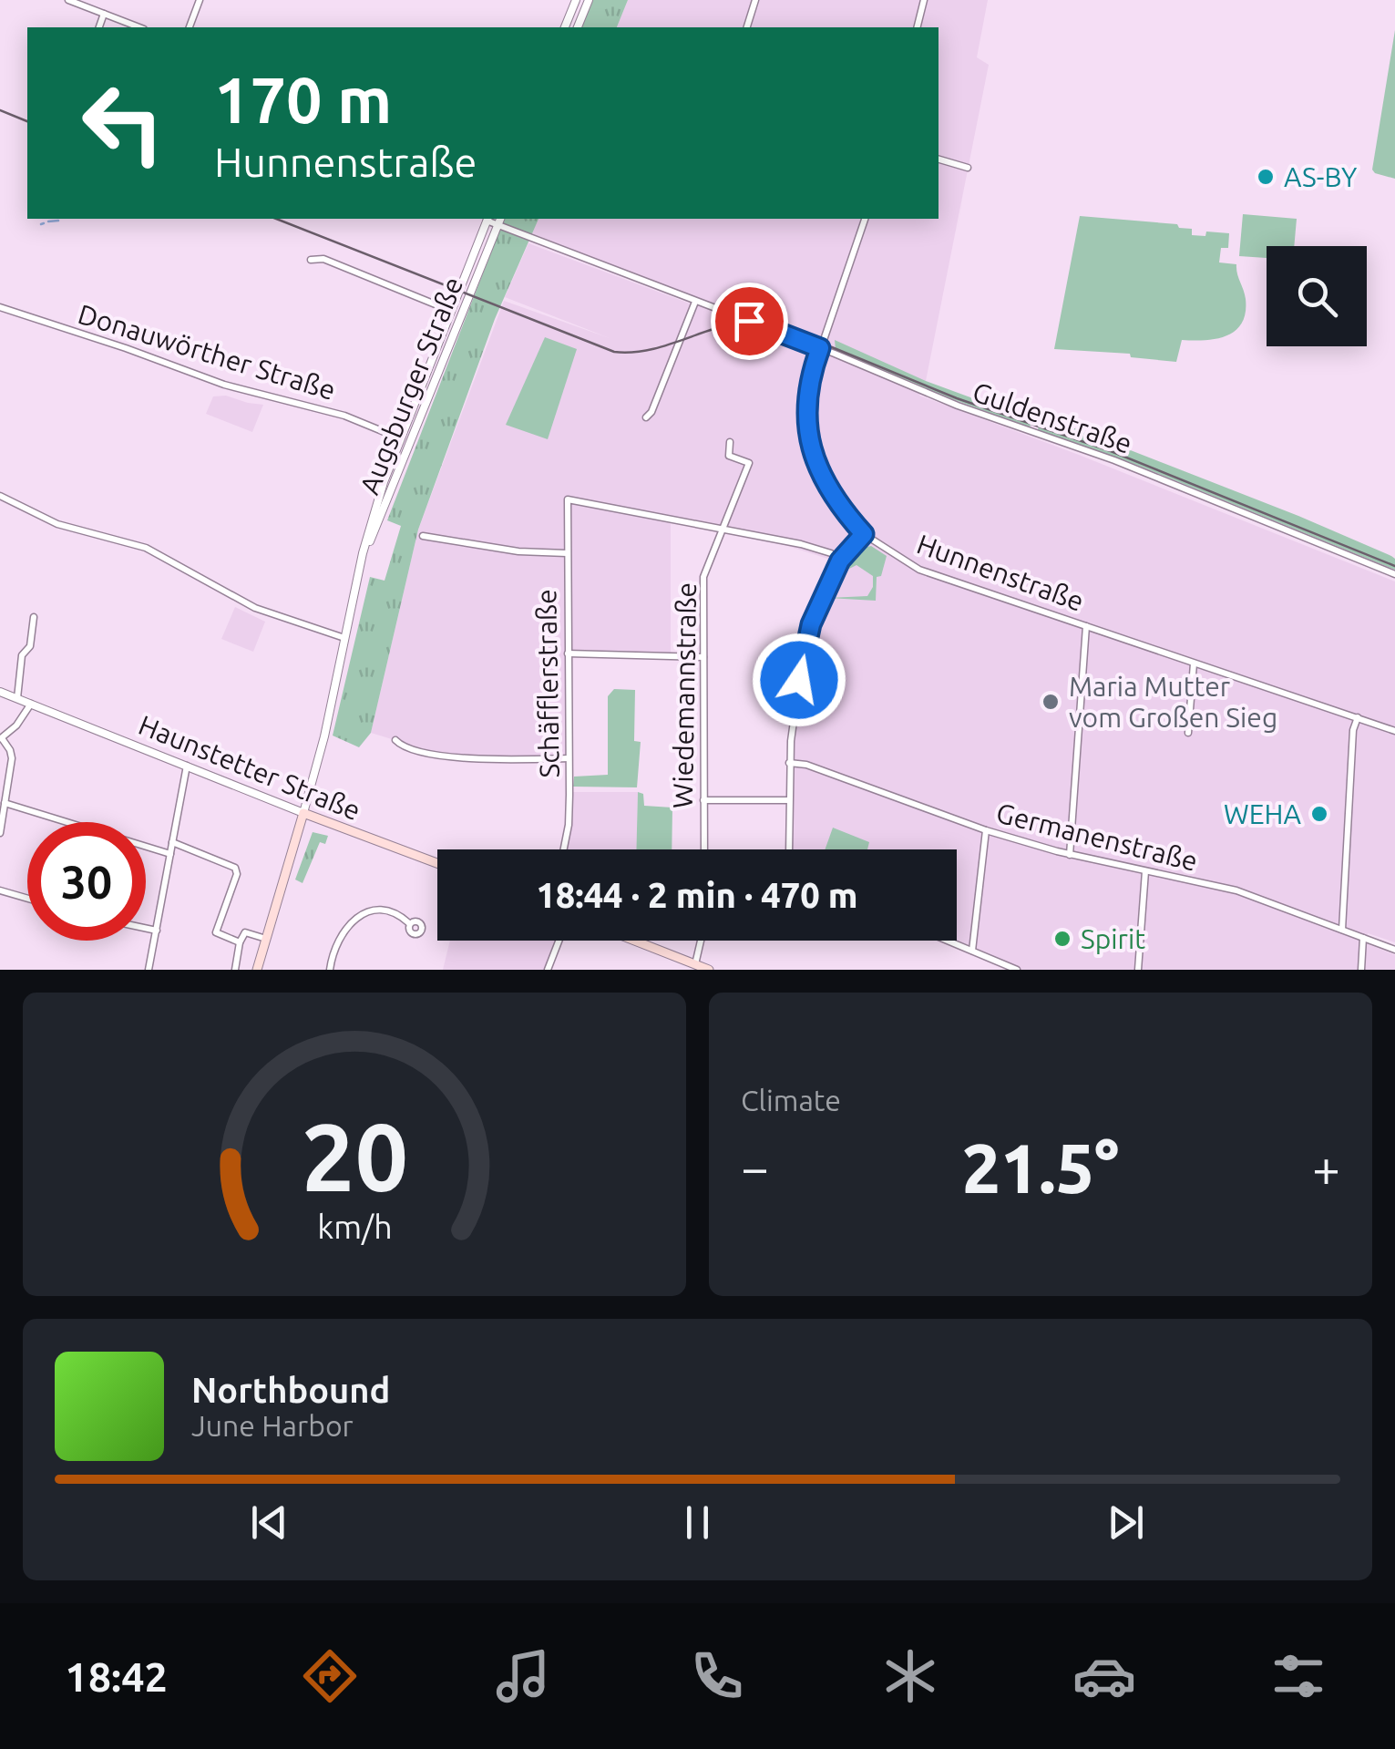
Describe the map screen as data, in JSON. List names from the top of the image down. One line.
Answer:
{"streets":{"main road":["Haunstetter Straße"],"street":["Donauwörther Straße","Augsburger Straße","Guldenstraße","Hunnenstraße","Schäfflerstraße","Wiedemannstraße","Germanenstraße"]},"crossings":[["Donauwörther Straße","Augsburger Straße"],["Augsburger Straße","Guldenstraße"],["Augsburger Straße","Haunstetter Straße"],["Guldenstraße","Hunnenstraße"],["Schäfflerstraße","Wiedemannstraße"]],"places":["AS-BY","Maria Mutter vom Großen Sieg","WEHA","Spirit"],"page":{"turn":["170 m","Hunnenstraße"],"limit":"30","trip":"18:44 · 2 min · 470 m","tile":"Climate","heat":["−","21.5°","+"],"song":["Northbound","June Harbor"],"tabs":"18:42","gauge":["20","km/h"]}}
